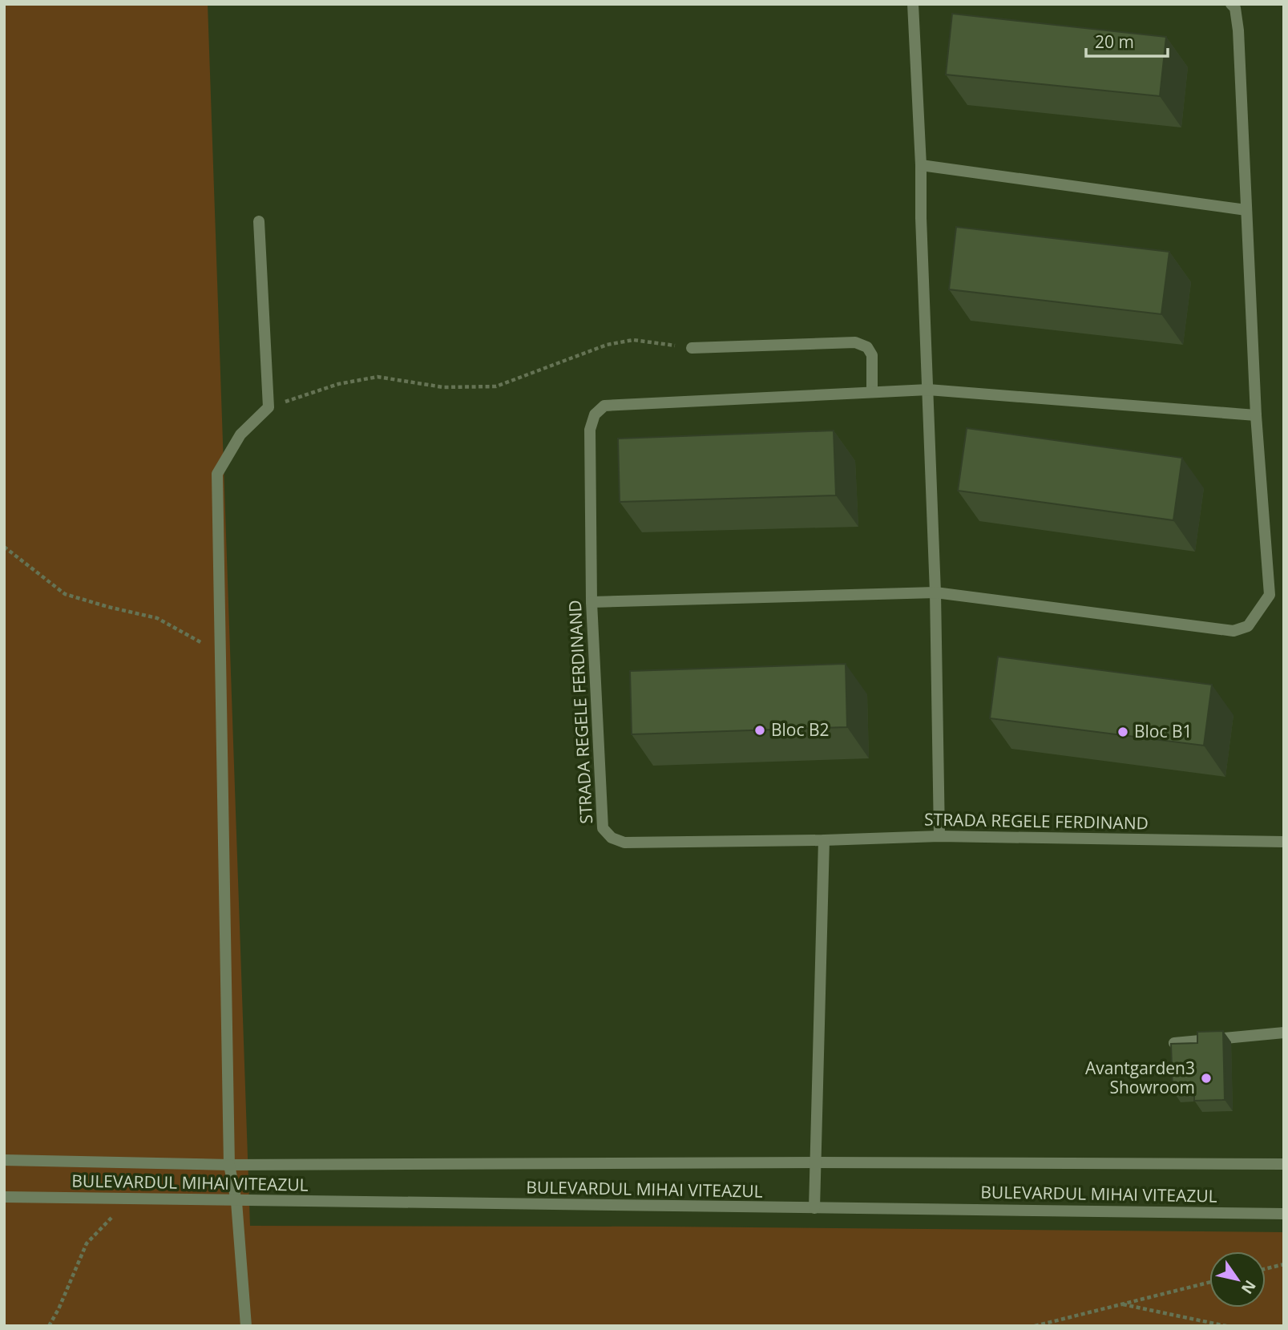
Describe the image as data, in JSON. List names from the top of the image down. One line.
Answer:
{"streets":{"street":["STRADA REGELE FERDINAND","BULEVARDUL MIHAI VITEAZUL"]},"places":["Bloc B2","Bloc B1","Avantgarden3 Showroom"],"scale_bar":"20 m","north":"bottom right"}
